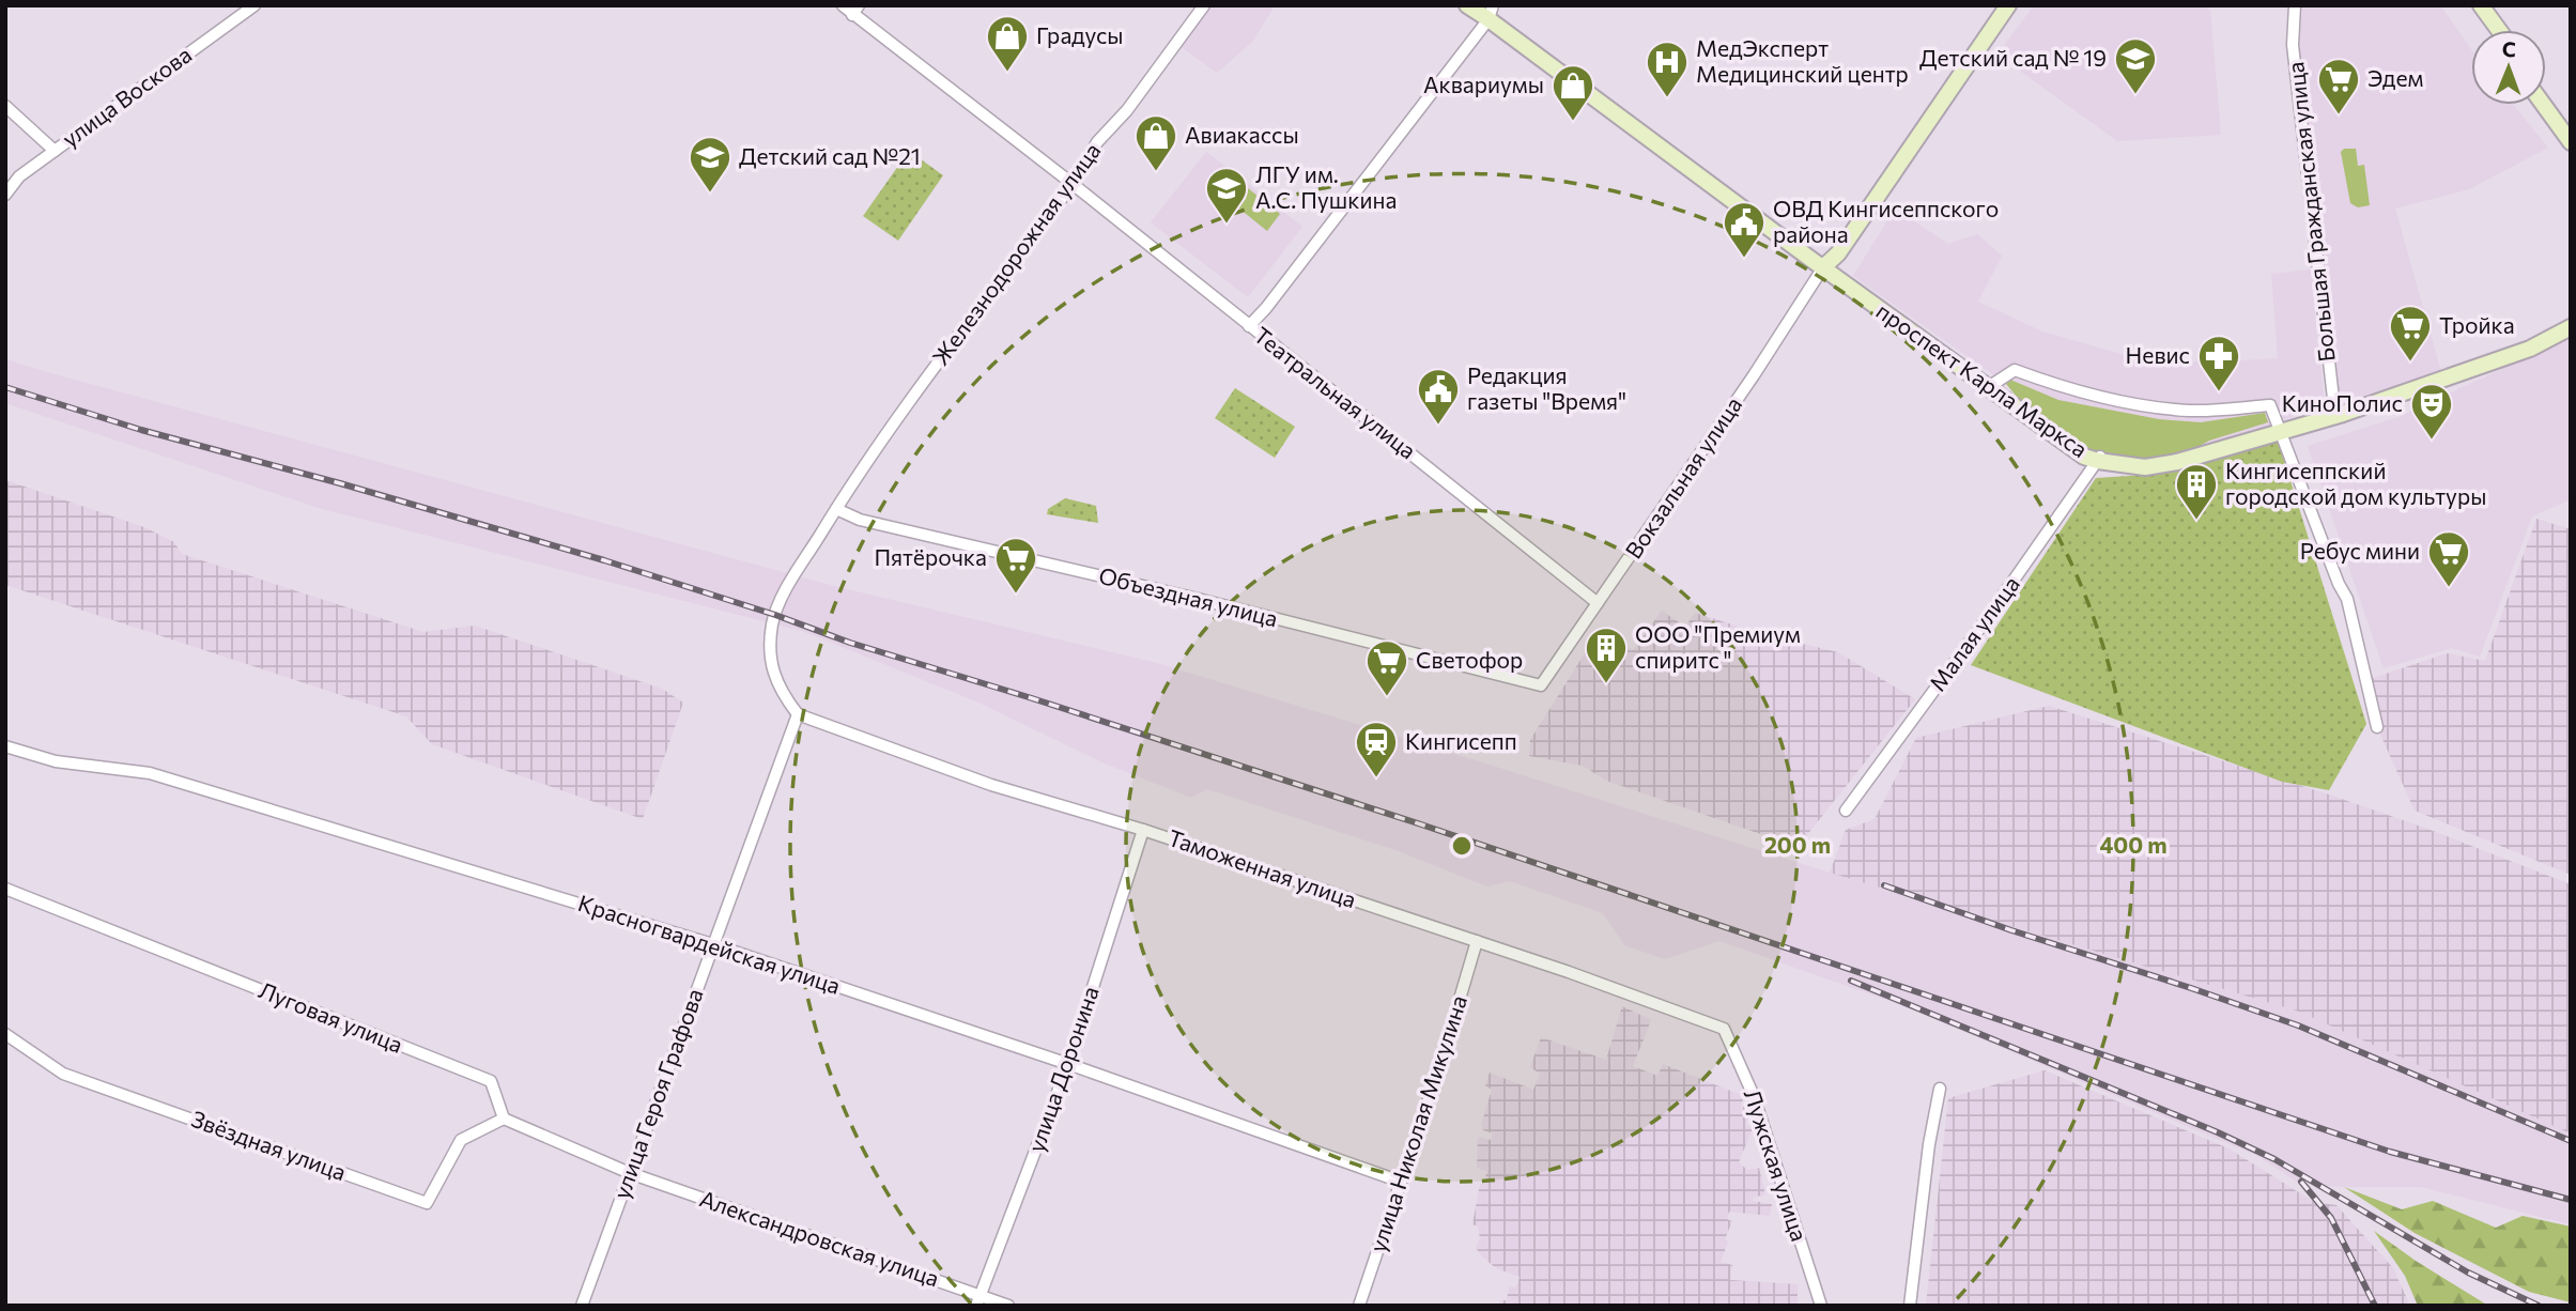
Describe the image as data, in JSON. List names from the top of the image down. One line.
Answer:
{"streets":{"main road":["проспект Карла Маркса"],"street":["улица Воскова","Большая Гражданская улица","Железнодорожная улица","Театральная улица","Вокзальная улица","Объездная улица","Малая улица","Таможенная улица","Красногвардейская улица","Луговая улица","улица Доронина","улица Героя Графова","улица Николая Микулина","Звёздная улица","Лужская улица","Александровская улица"]},"crossings":[["Большая Гражданская улица","проспект Карла Маркса"],["Железнодорожная улица","Театральная улица"],["Железнодорожная улица","Объездная улица"],["Железнодорожная улица","Таможенная улица"],["Железнодорожная улица","улица Героя Графова"],["проспект Карла Маркса","Вокзальная улица"],["проспект Карла Маркса","Малая улица"],["Театральная улица","Вокзальная улица"],["Вокзальная улица","Объездная улица"],["Таможенная улица","улица Доронина"],["Таможенная улица","улица Героя Графова"],["Таможенная улица","улица Николая Микулина"],["Таможенная улица","Лужская улица"],["Красногвардейская улица","улица Доронина"],["Красногвардейская улица","улица Героя Графова"],["Красногвардейская улица","улица Николая Микулина"],["Луговая улица","Звёздная улица"],["улица Доронина","Александровская улица"],["улица Героя Графова","Александровская улица"]],"places":{"shop":["Градусы","Аквариумы","Авиакассы"],"school or university":["Детский сад № 19","Детский сад №21","ЛГУ им. А.С. Пушкина"],"hospital":["МедЭксперт Медицинский центр"],"supermarket":["Эдем","Тройка","Ребус мини","Пятёрочка","Светофор"],"public building":["ОВД Кингисеппского района","Редакция газеты \"Время\""],"pharmacy":["Невис"],"theatre":["КиноПолис"],"building":["Кингисеппский городской дом культуры","ООО \"Премиум спиритс \""],"station":["Кингисепп"]},"north":"top","rings":["200 m","400 m"]}
